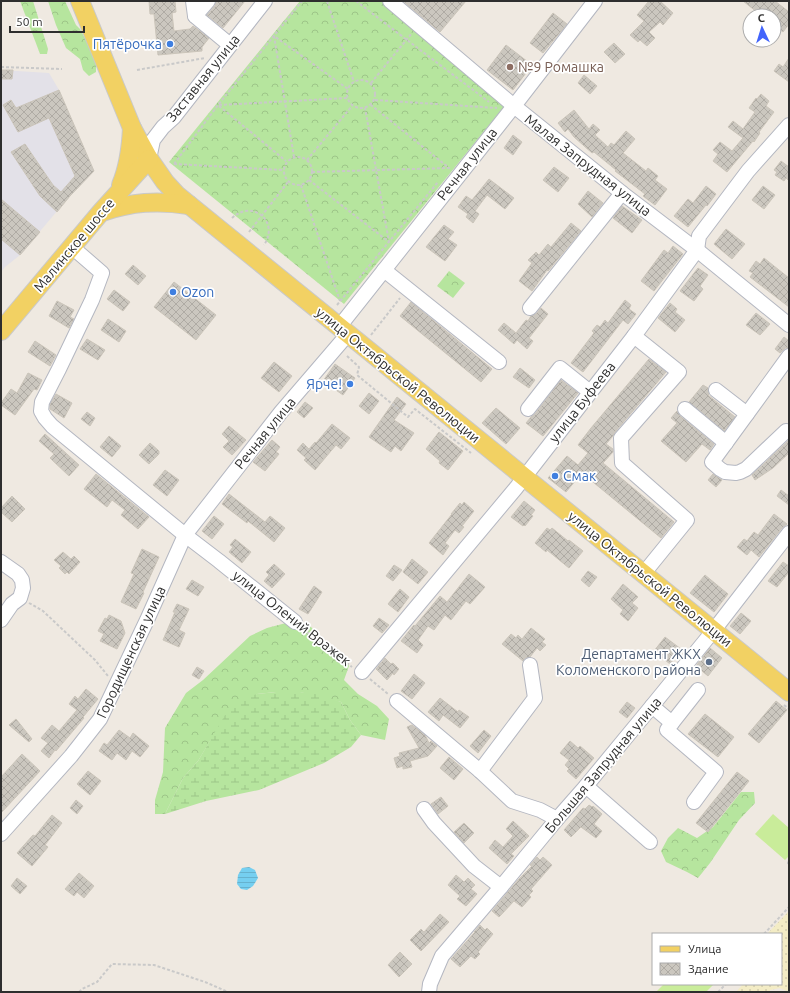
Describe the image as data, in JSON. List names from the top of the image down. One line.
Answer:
{"streets":{"main road":["Малинское шоссе","улица Октябрьской Революции"],"street":["Заставная улица","Речная улица","Малая Запрудная улица","улица Буфеева","улица Олений Вражек","Городищенская улица","Большая Запрудная улица"]},"crossings":[["Заставная улица","Малинское шоссе"],["Заставная улица","улица Октябрьской Революции"],["Речная улица","Малая Запрудная улица"],["Речная улица","улица Октябрьской Революции"],["Речная улица","улица Олений Вражек"],["Речная улица","Городищенская улица"],["Малая Запрудная улица","улица Буфеева"],["Малинское шоссе","улица Октябрьской Революции"],["Малинское шоссе","улица Олений Вражек"],["улица Октябрьской Революции","улица Буфеева"],["улица Октябрьской Революции","Большая Запрудная улица"],["улица Буфеева","улица Олений Вражек"],["улица Олений Вражек","Городищенская улица"]],"places":["Пятёрочка","№9 Ромашка","Ozon","Ярче!","Смак","Департамент ЖКХ Коломенского района"],"legend":["Улица","Здание"],"scale_bar":"50 m","north":"top"}
